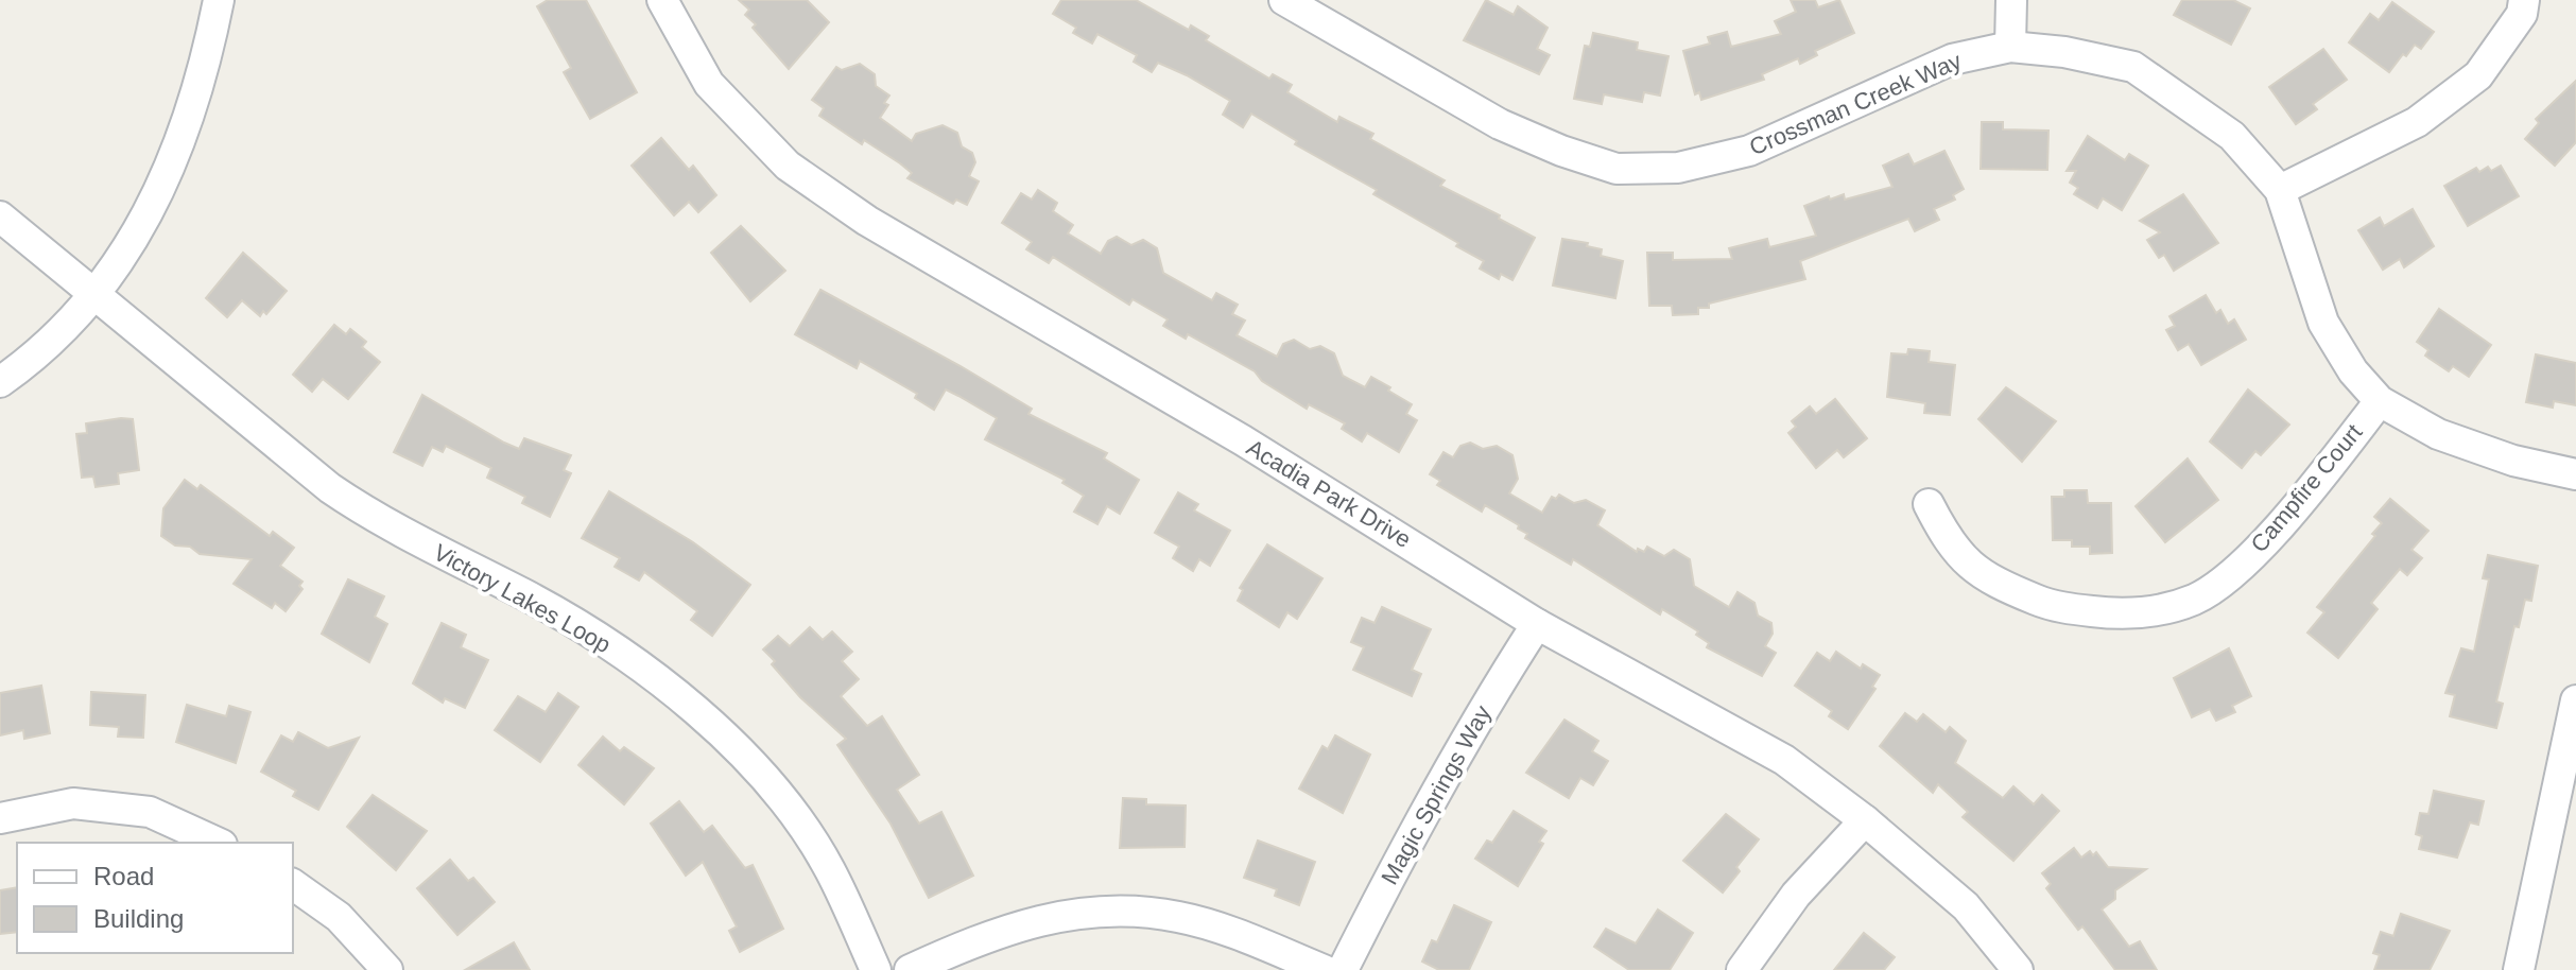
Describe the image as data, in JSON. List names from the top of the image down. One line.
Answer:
{"streets":{"street":["Crossman Creek Way","Campfire Court","Acadia Park Drive","Victory Lakes Loop","Magic Springs Way"]},"crossings":[["Crossman Creek Way","Campfire Court"],["Acadia Park Drive","Magic Springs Way"]],"legend":["Road","Building"]}
